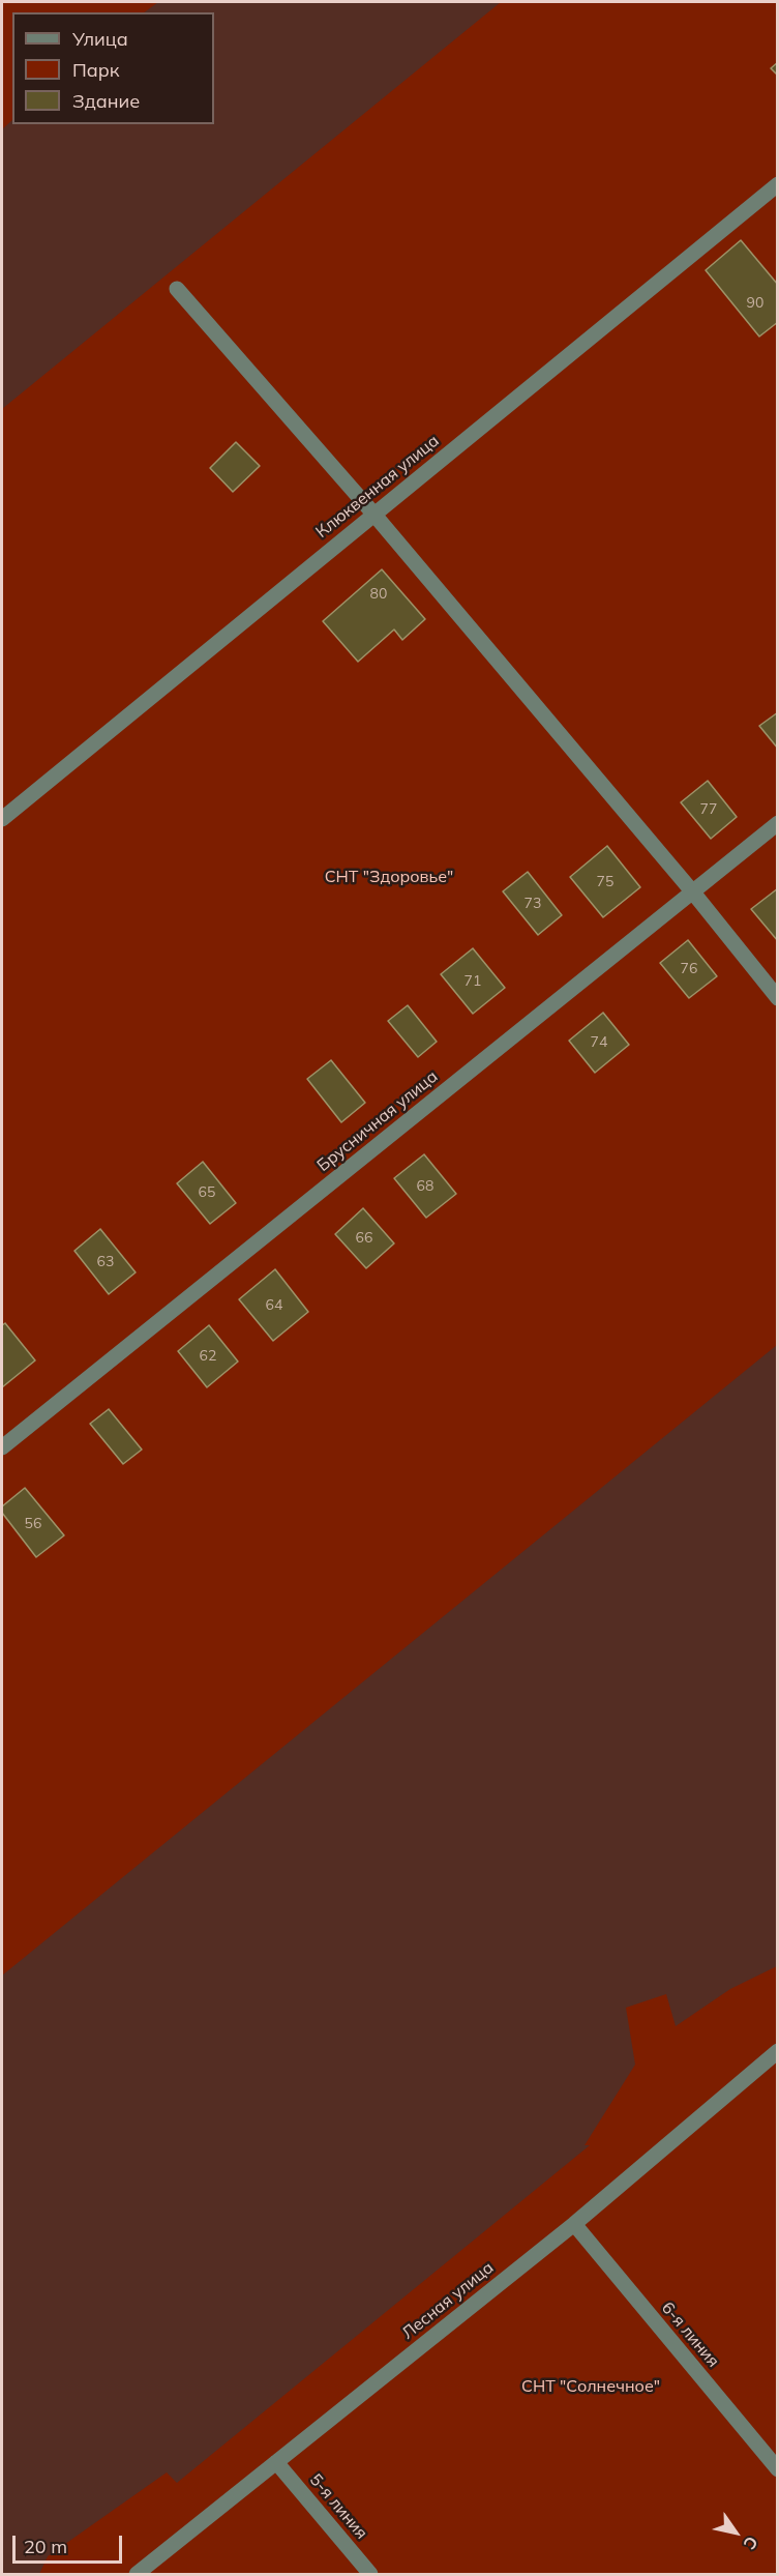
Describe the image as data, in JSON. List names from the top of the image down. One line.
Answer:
{"streets":{"street":["Клюквенная улица","Брусничная улица","Лесная улица","6-я линия","5-я линия"]},"crossings":[["Лесная улица","6-я линия"],["Лесная улица","5-я линия"]],"parks":["СНТ \"Здоровье\"","СНТ \"Солнечное\""],"house_numbers":["90","80","77","75","73","76","71","74","68","65","66","63","64","62","56"],"legend":["Улица","Парк","Здание"],"scale_bar":"20 m","north":"bottom right"}
